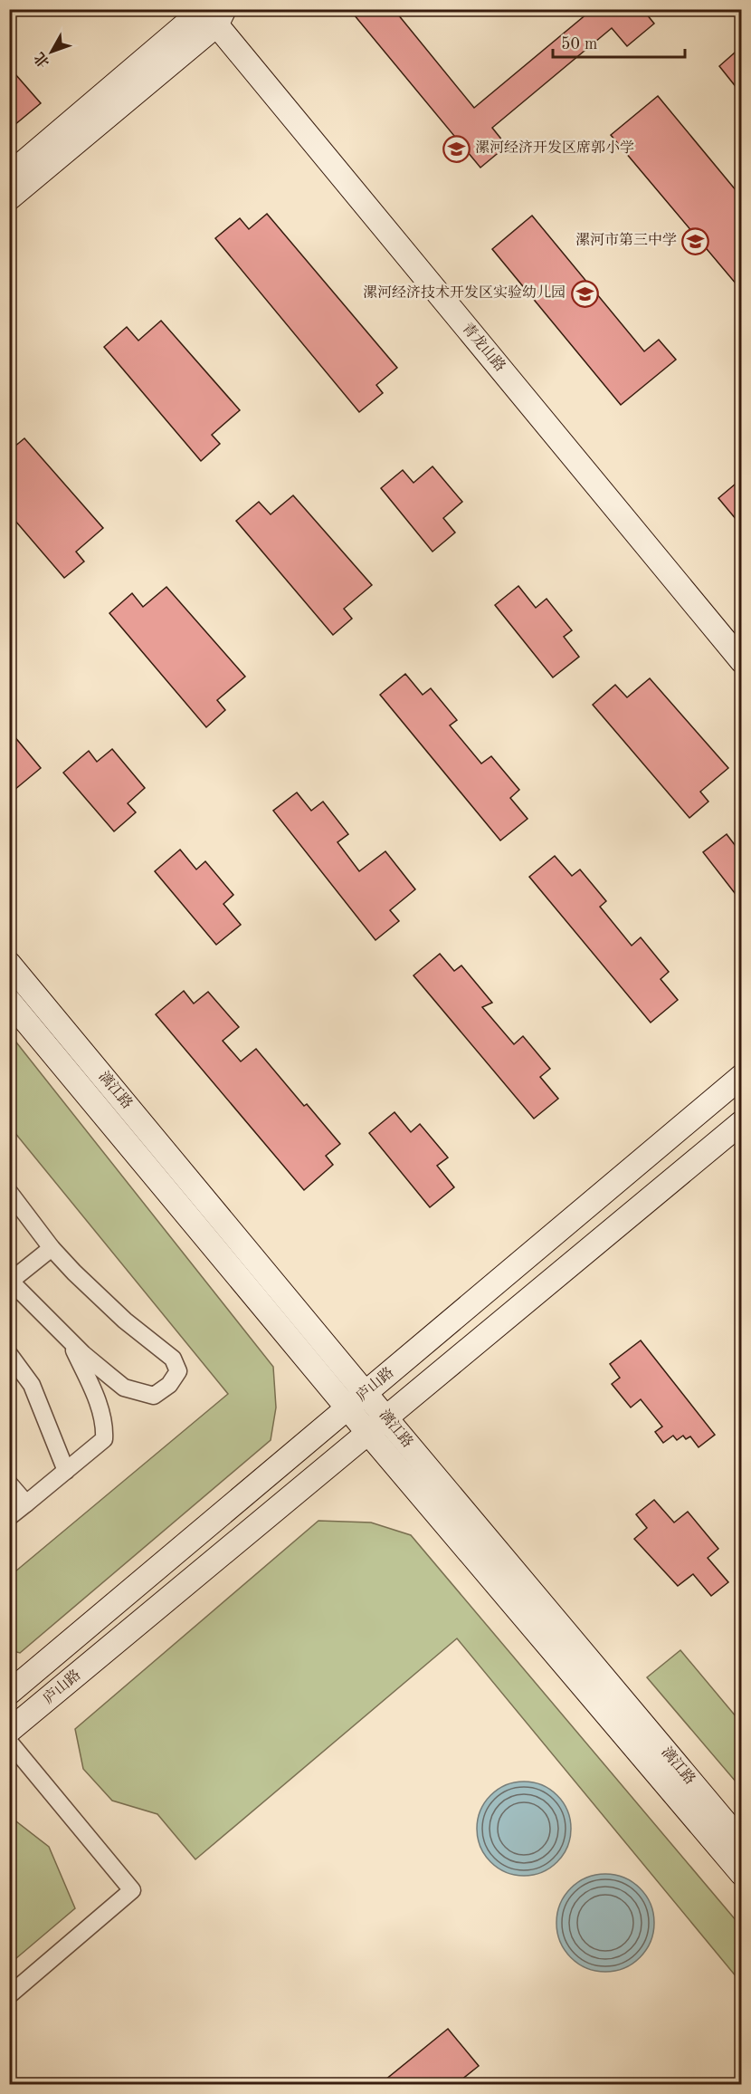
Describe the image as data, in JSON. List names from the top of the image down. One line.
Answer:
{"streets":{"street":["青龙山路","漓江路","庐山路"]},"crossings":[["漓江路","庐山路"]],"places":{"school or university":["漯河经济开发区席郭小学","漯河市第三中学","漯河经济技术开发区实验幼儿园"]},"scale_bar":"50 m","north":"bottom left"}
